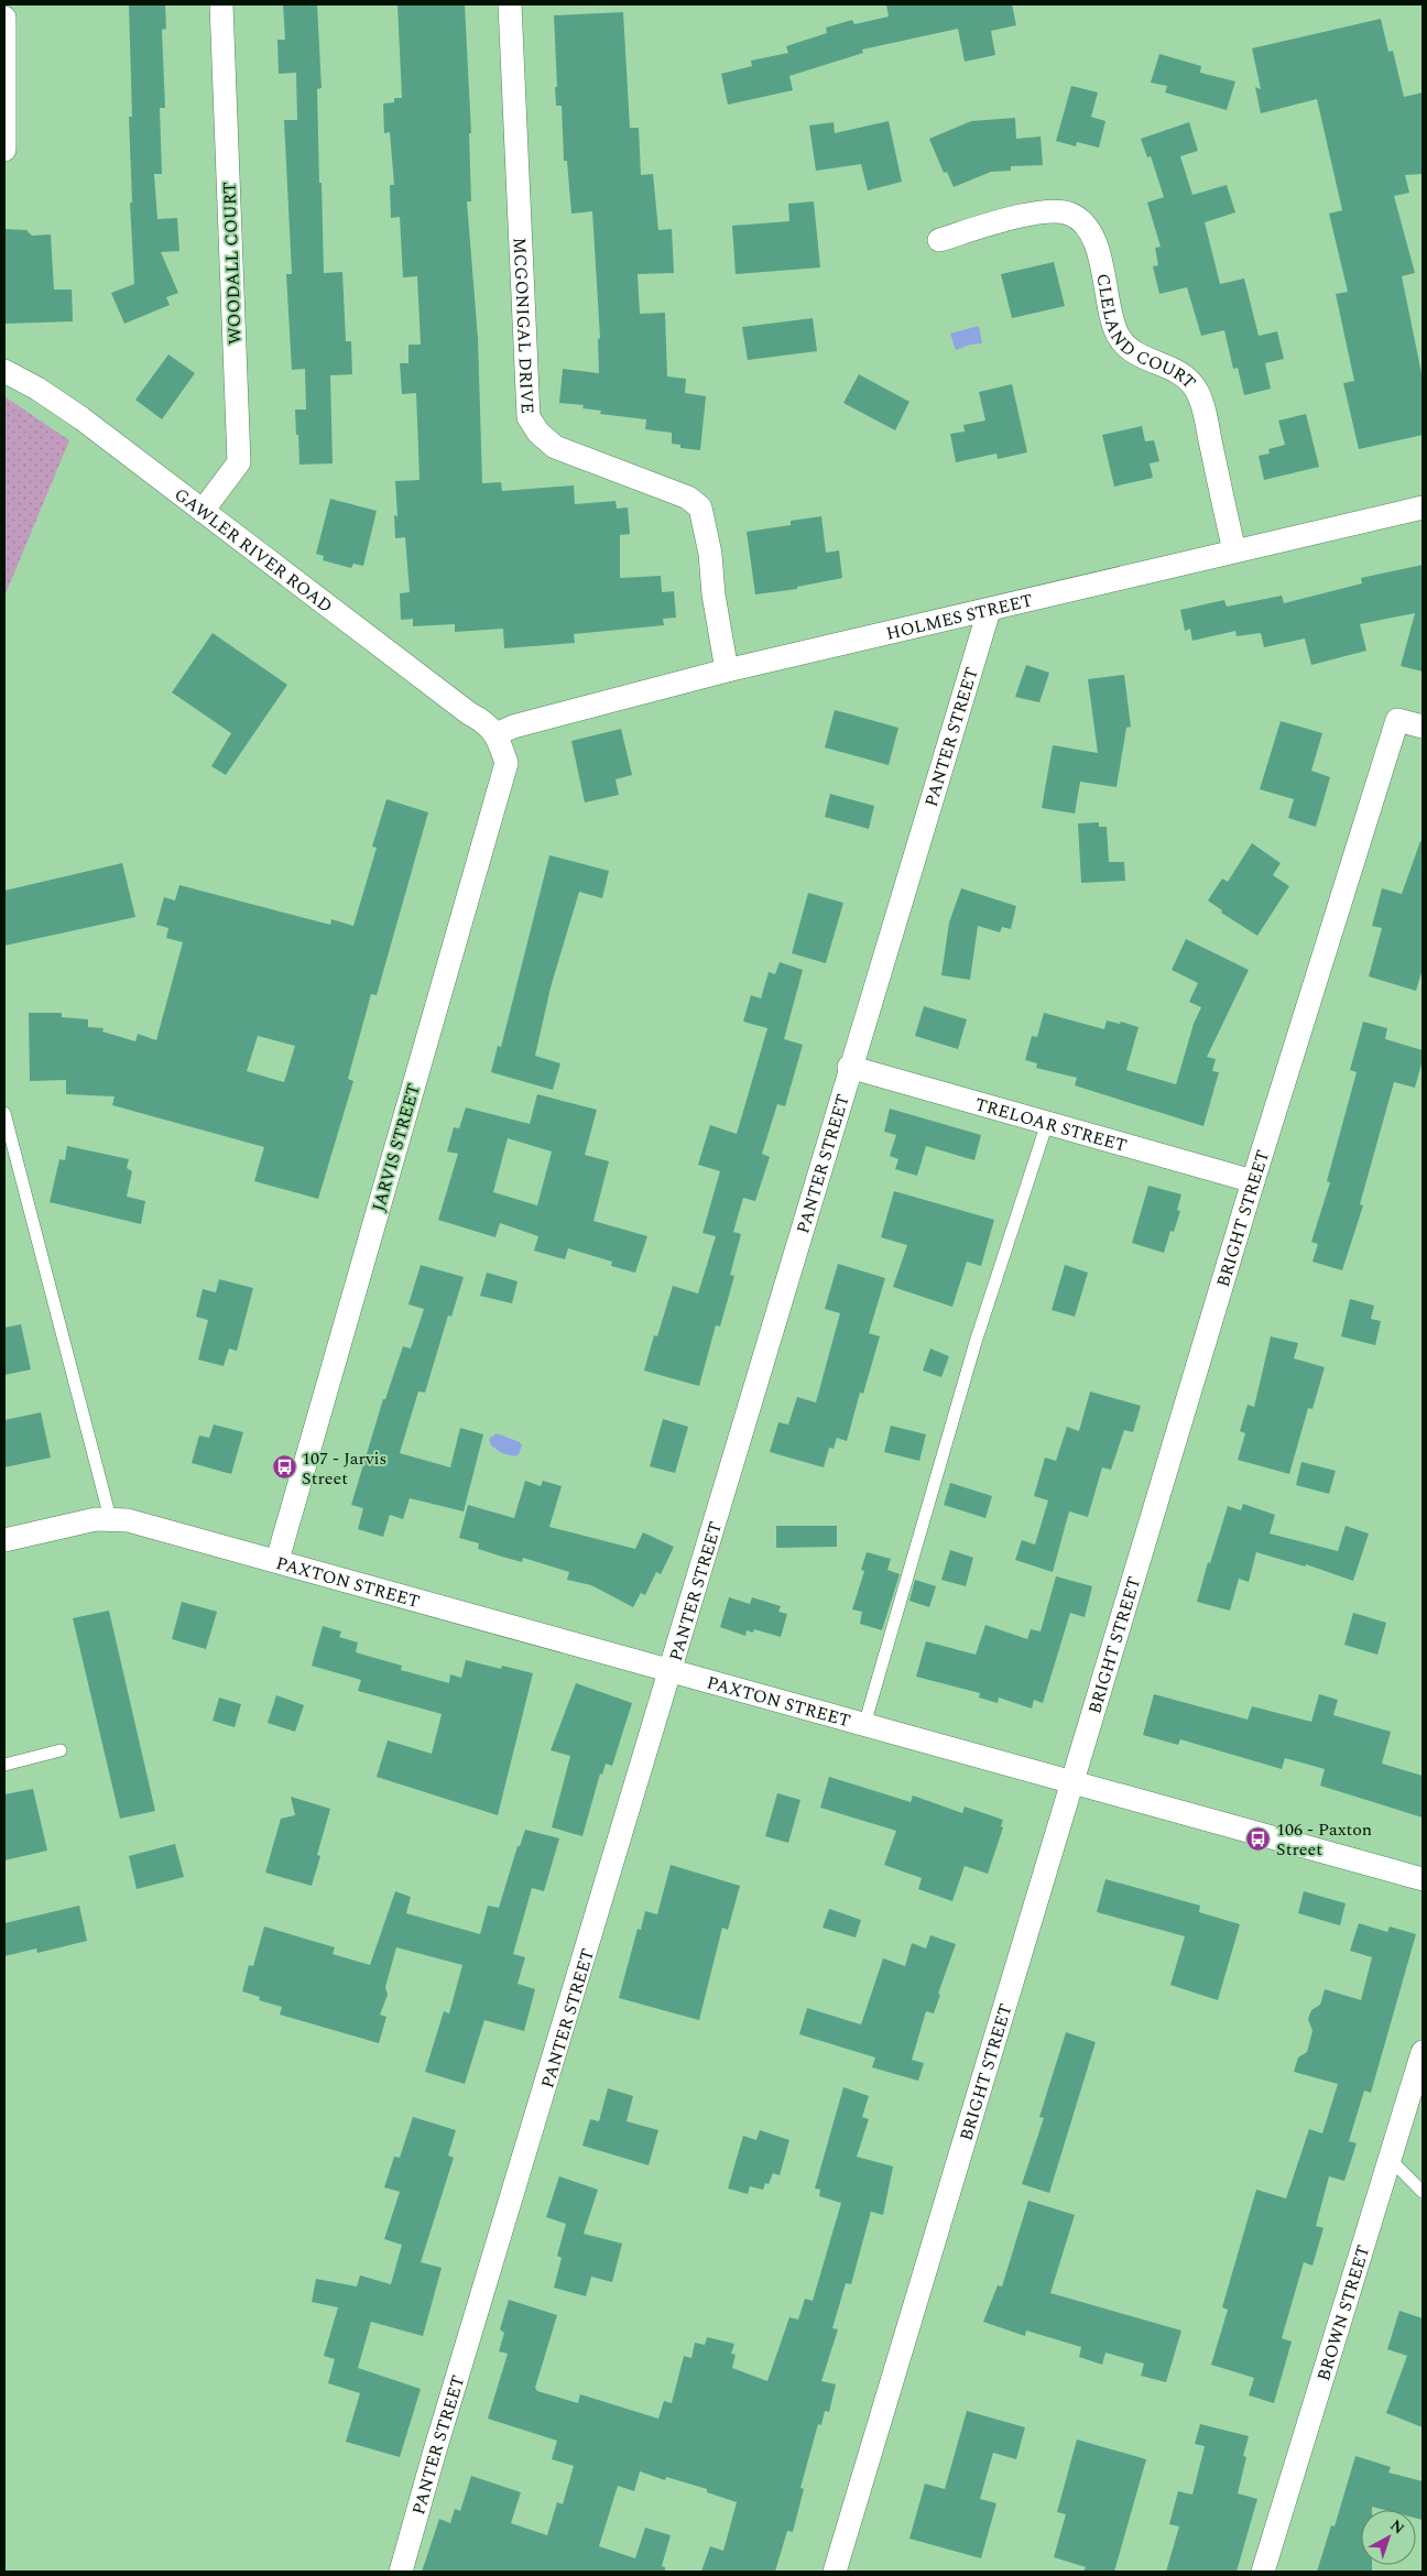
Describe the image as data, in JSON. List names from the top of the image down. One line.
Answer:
{"streets":{"street":["WOODALL COURT","MCGONIGAL DRIVE","CLELAND COURT","GAWLER RIVER ROAD","HOLMES STREET","PANTER STREET","TRELOAR STREET","JARVIS STREET","BRIGHT STREET","PAXTON STREET","BROWN STREET"]},"crossings":[["WOODALL COURT","GAWLER RIVER ROAD"],["MCGONIGAL DRIVE","HOLMES STREET"],["CLELAND COURT","HOLMES STREET"],["GAWLER RIVER ROAD","HOLMES STREET"],["GAWLER RIVER ROAD","JARVIS STREET"],["HOLMES STREET","PANTER STREET"],["HOLMES STREET","JARVIS STREET"],["PANTER STREET","TRELOAR STREET"],["PANTER STREET","PAXTON STREET"],["TRELOAR STREET","BRIGHT STREET"],["JARVIS STREET","PAXTON STREET"],["BRIGHT STREET","PAXTON STREET"]],"places":{"bus stop":["107 - Jarvis Street","106 - Paxton Street"]},"north":"top right"}
